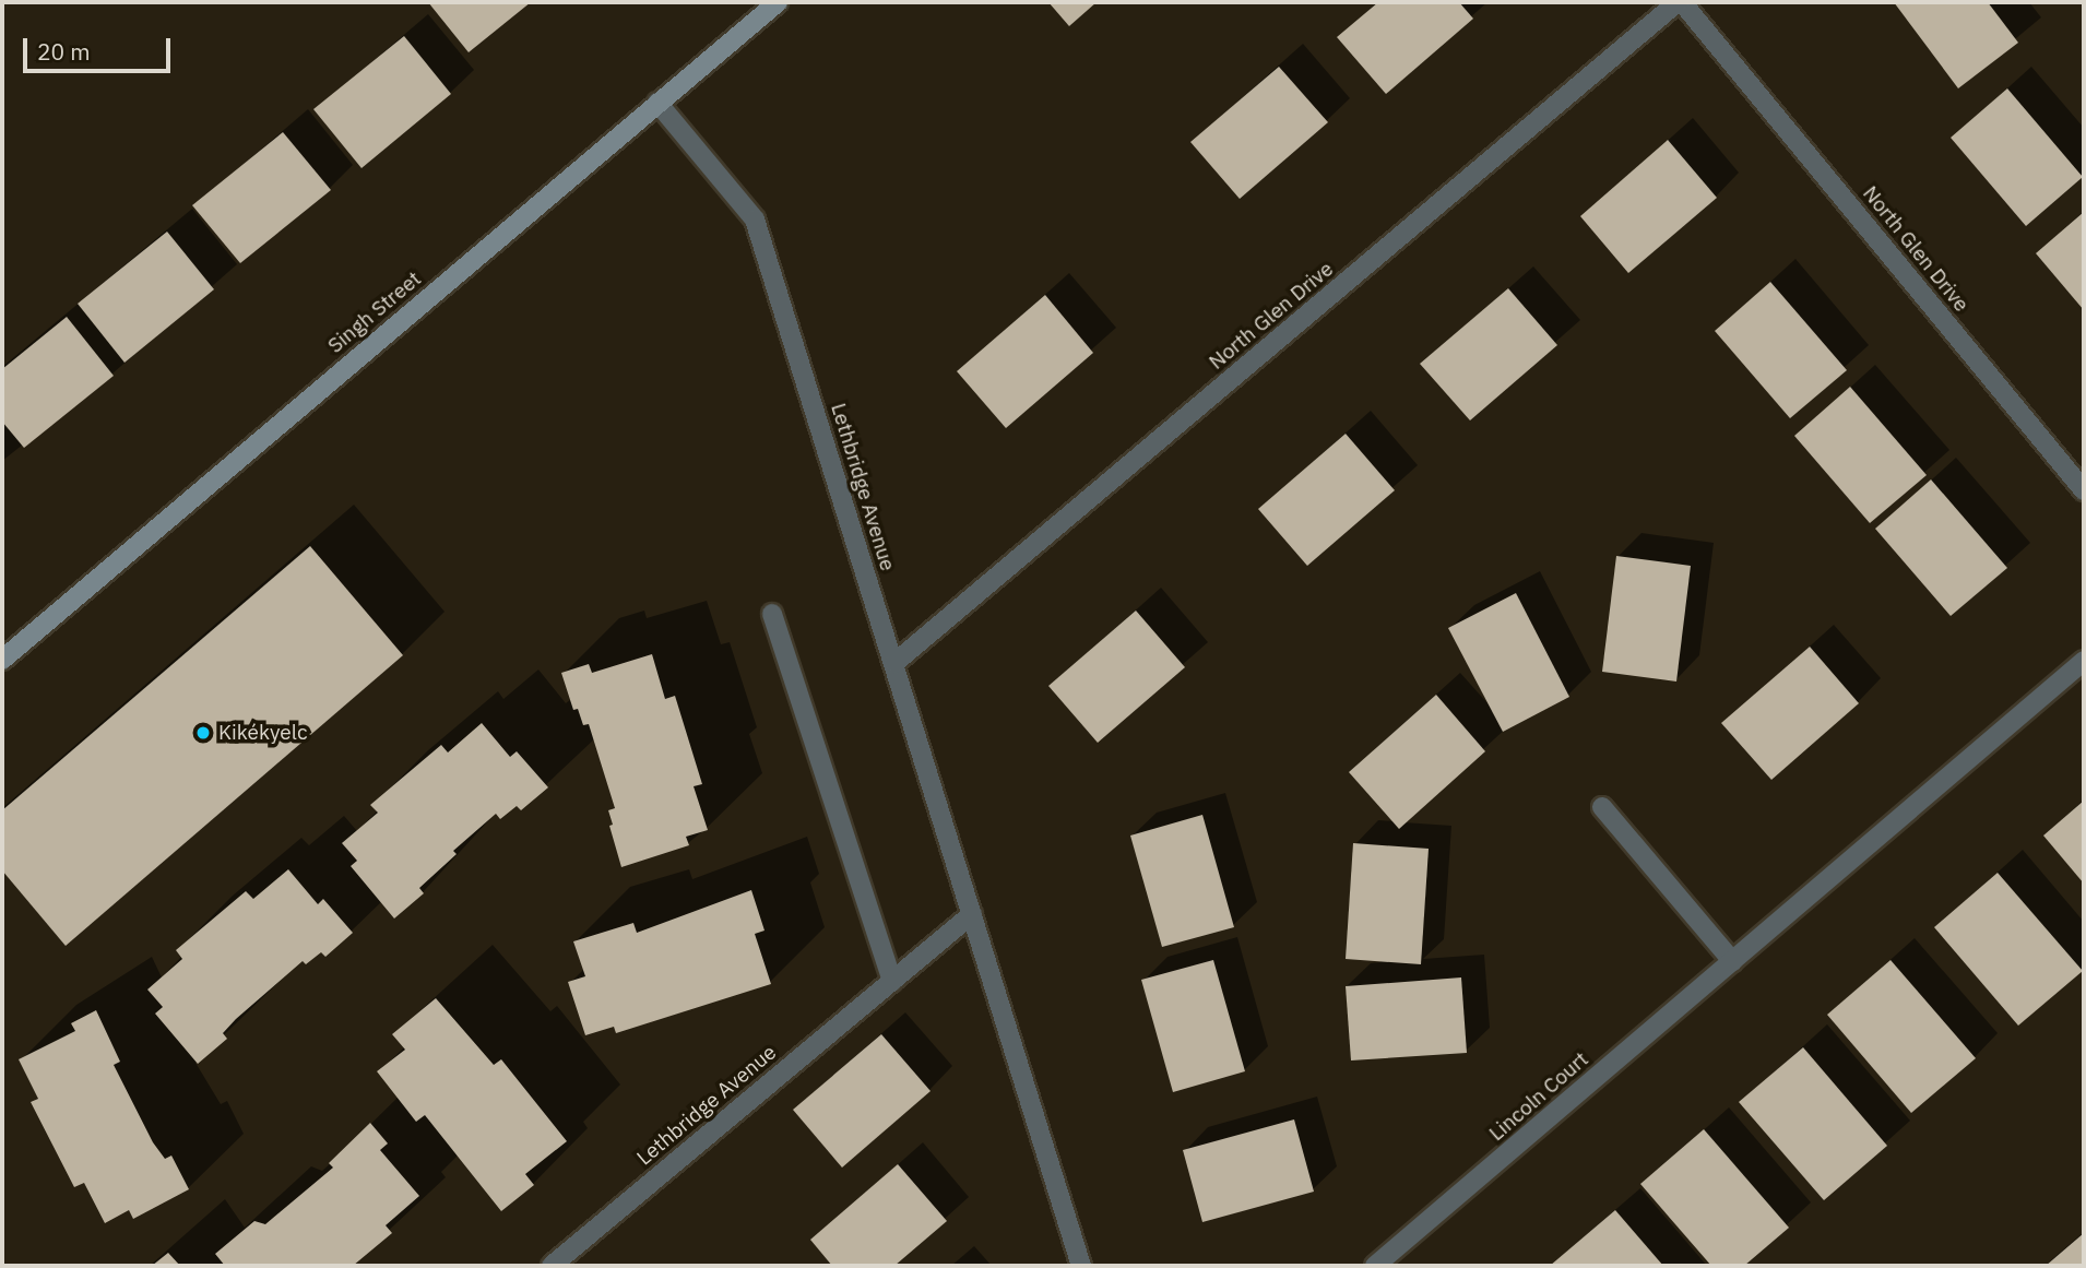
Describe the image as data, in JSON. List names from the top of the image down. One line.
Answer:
{"streets":{"main road":["Singh Street"],"street":["North Glen Drive","Lethbridge Avenue","Lincoln Court"]},"crossings":[["North Glen Drive","Lethbridge Avenue"],["Singh Street","Lethbridge Avenue"]],"places":["Kikékyelc"],"scale_bar":"20 m"}
